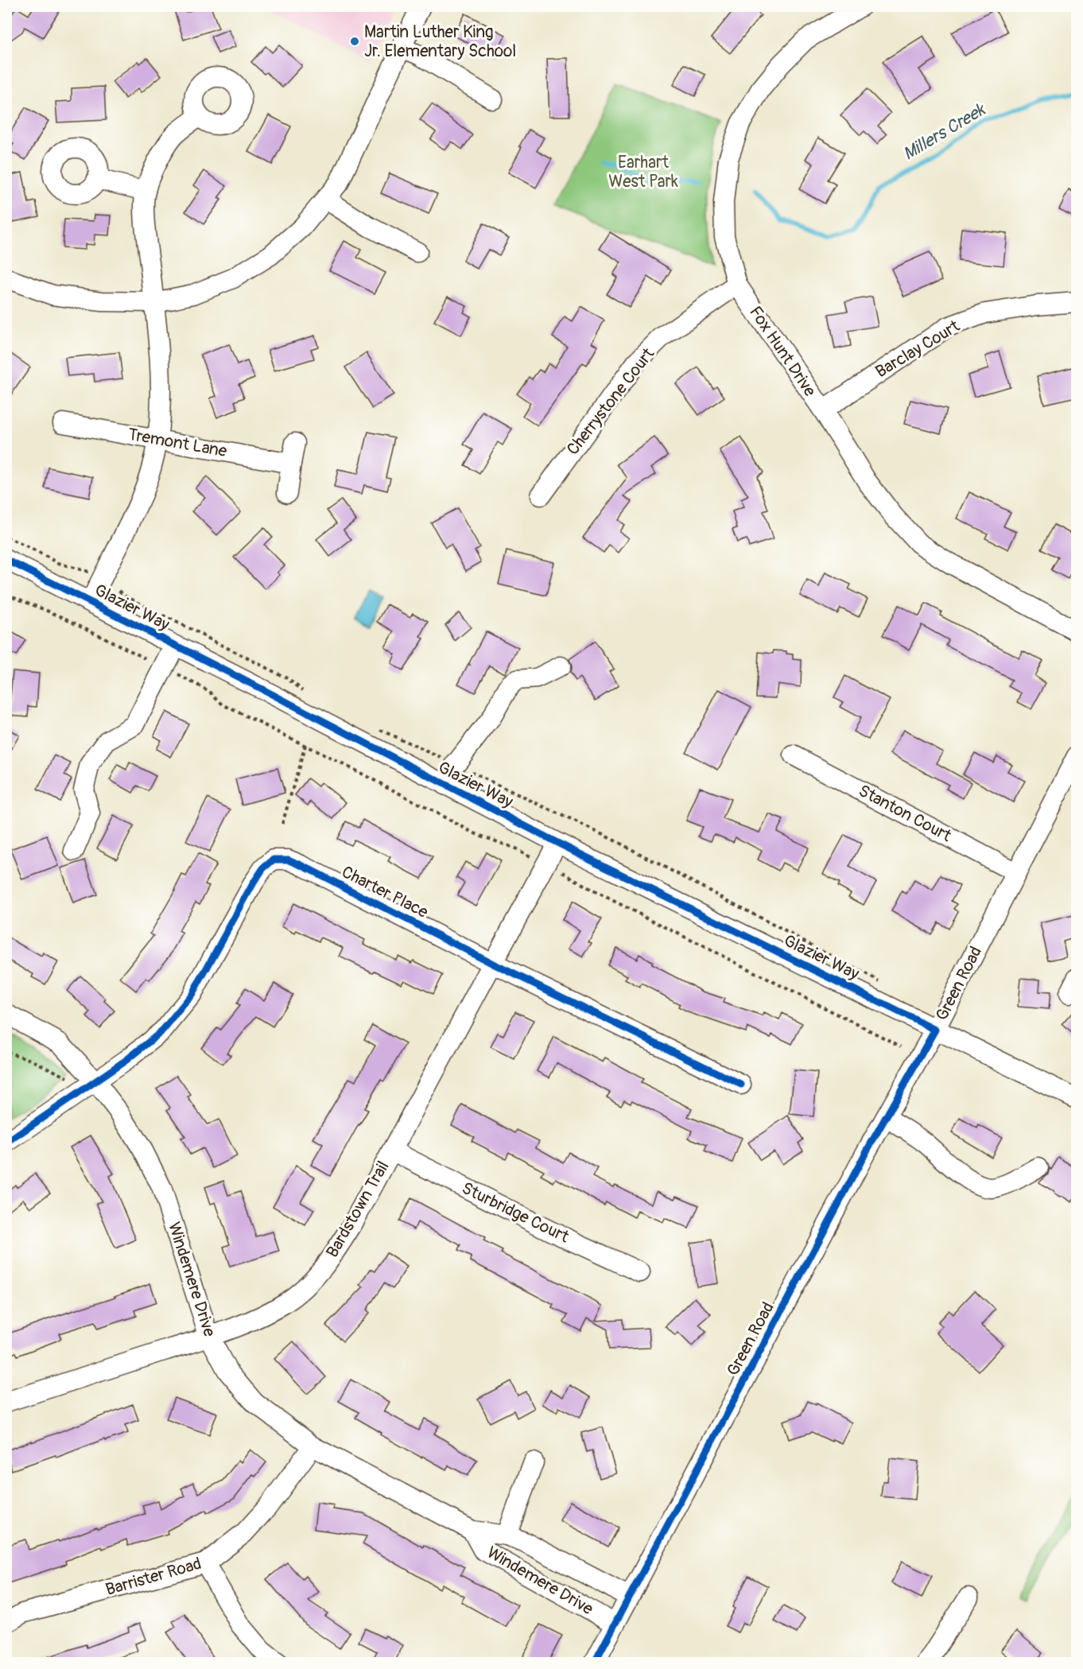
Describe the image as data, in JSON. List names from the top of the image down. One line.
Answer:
{"streets":{"street":["Barclay Court","Fox Hunt Drive","Cherrystone Court","Tremont Lane","Glazier Way","Stanton Court","Charter Place","Green Road","Bardstown Trail","Sturbridge Court","Windemere Drive","Barrister Road"]},"crossings":[["Barclay Court","Fox Hunt Drive"],["Fox Hunt Drive","Cherrystone Court"],["Glazier Way","Green Road"],["Glazier Way","Bardstown Trail"],["Stanton Court","Green Road"],["Charter Place","Bardstown Trail"],["Charter Place","Windemere Drive"],["Green Road","Windemere Drive"],["Bardstown Trail","Sturbridge Court"],["Bardstown Trail","Windemere Drive"],["Windemere Drive","Barrister Road"]],"water":["Millers Creek"],"parks":["Earhart West Park"],"places":["Martin Luther King Jr. Elementary School"]}
